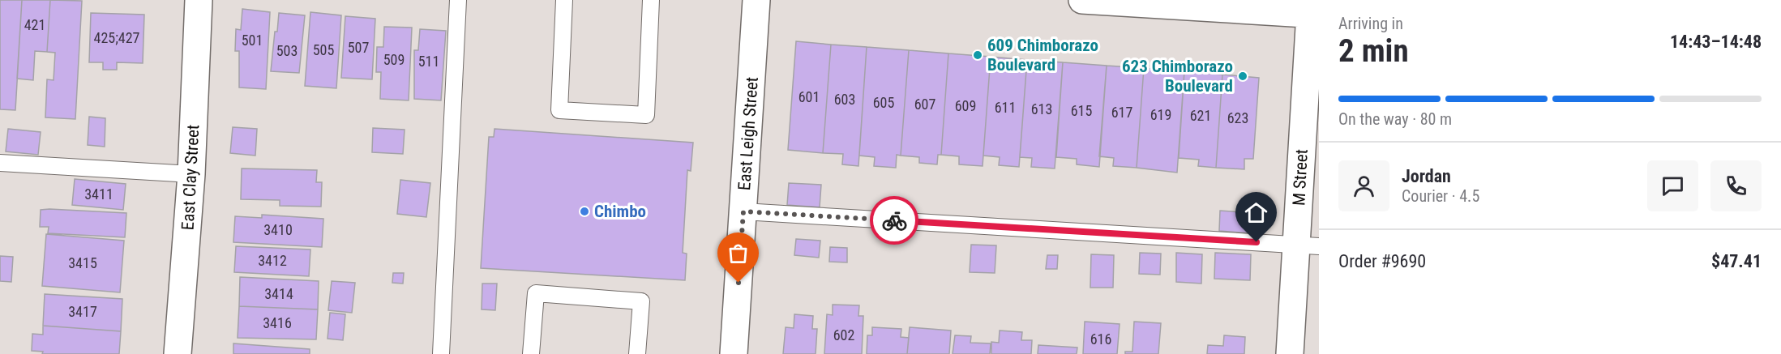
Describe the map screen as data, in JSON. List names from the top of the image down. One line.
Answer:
{"streets":{"street":["East Leigh Street","East Clay Street","M Street"]},"places":["609 Chimborazo Boulevard","623 Chimborazo Boulevard","Chimbo"],"house_numbers":["421","425;427","501","507","505","503","509","511","601","603","605","607","609","611","613","615","617","619","621","623","3411","3410","3412","3415","3414","3417","3416","602","616"],"page":{"heading":["2 min","Arriving in","14:43–14:48"],"panel":["Jordan","Courier · 4.5","Order #9690","$47.41"],"bar":"On the way · 80 m"}}
